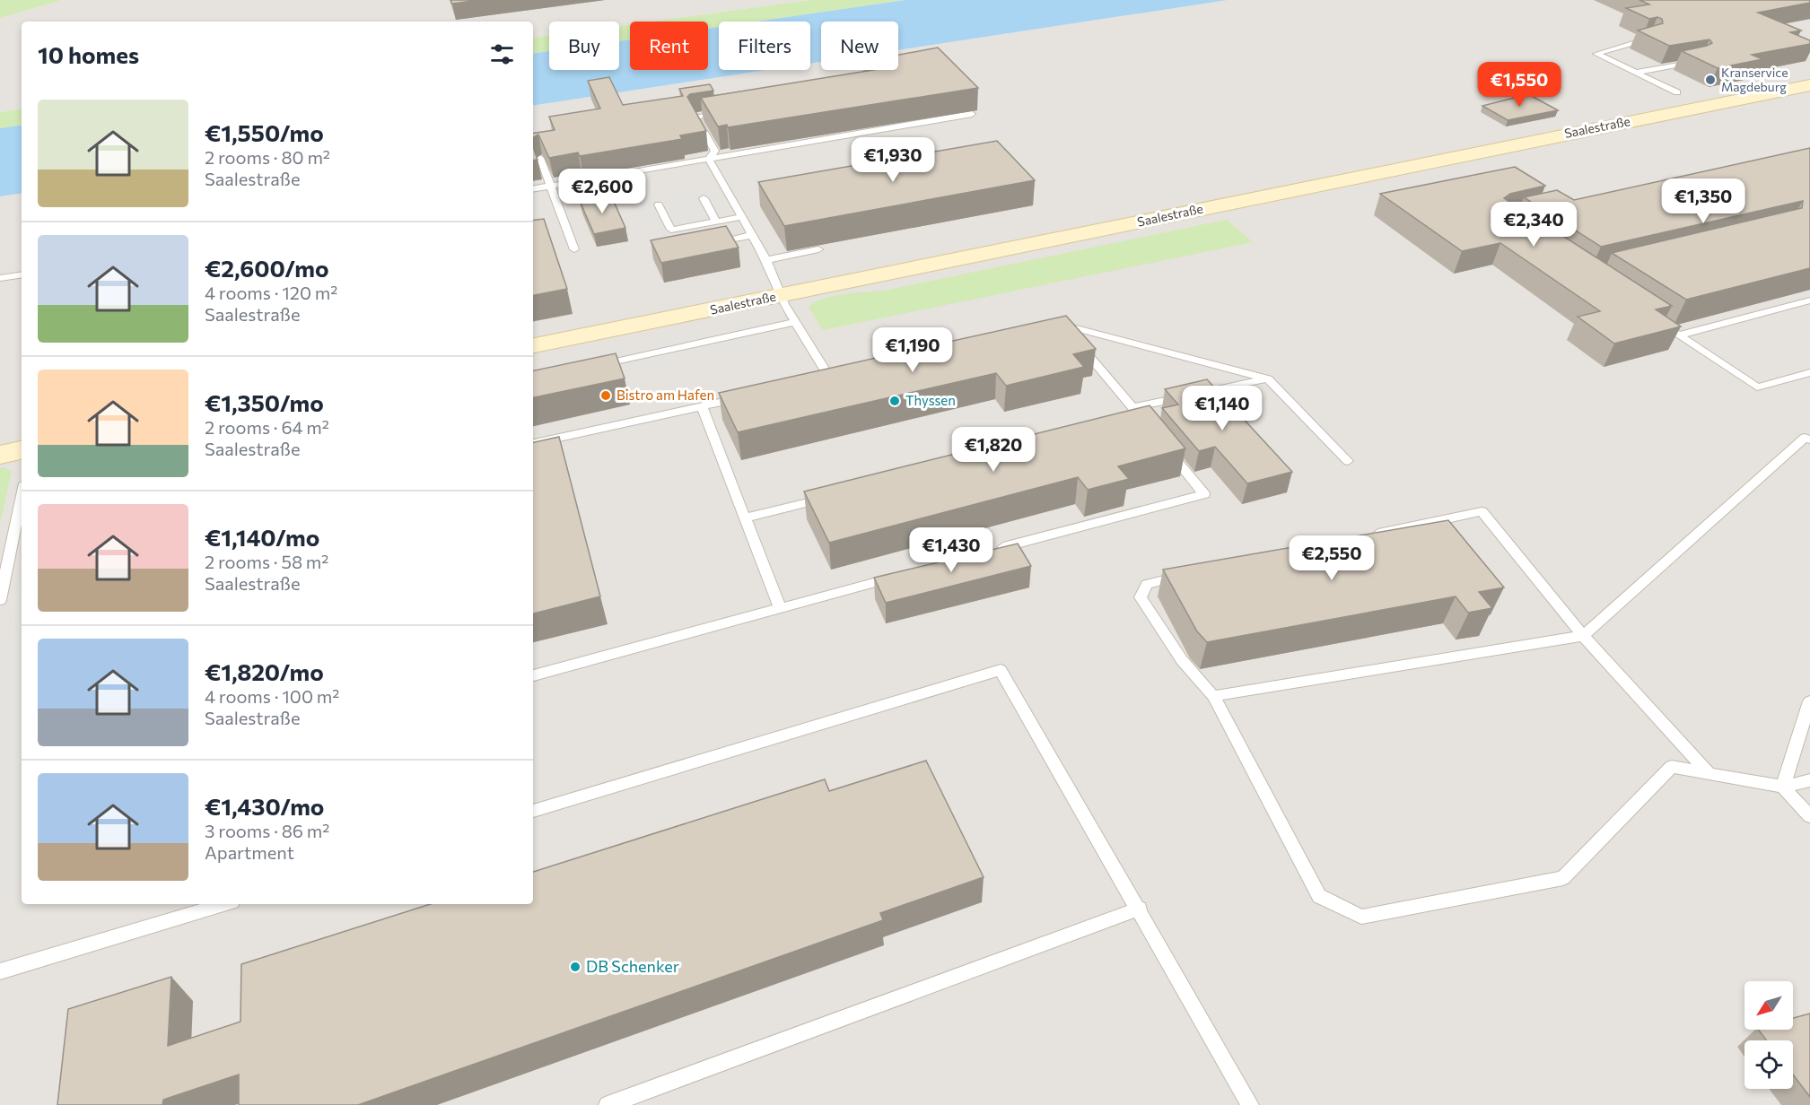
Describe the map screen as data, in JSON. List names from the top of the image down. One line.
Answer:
{"streets":{"main road":["Saalestraße"]},"places":["Kranservice Magdeburg","Bistro am Hafen","Thyssen","DB Schenker"],"north":"bottom left","page":{"chip":["Buy","Rent","Filters","New"],"heading":"10 homes","price":["€1,550","€1,930","€2,600","€1,350","€2,340","€1,190","€1,140","€1,820","€1,430","€2,550"],"list":[{"name":"€1,550/mo","note":"2 rooms · 80 m² · Saalestraße"},{"name":"€2,600/mo","note":"4 rooms · 120 m² · Saalestraße"},{"name":"€1,350/mo","note":"2 rooms · 64 m² · Saalestraße"},{"name":"€1,140/mo","note":"2 rooms · 58 m² · Saalestraße"},{"name":"€1,820/mo","note":"4 rooms · 100 m² · Saalestraße"},{"name":"€1,430/mo","note":"3 rooms · 86 m² · Apartment"}]}}
